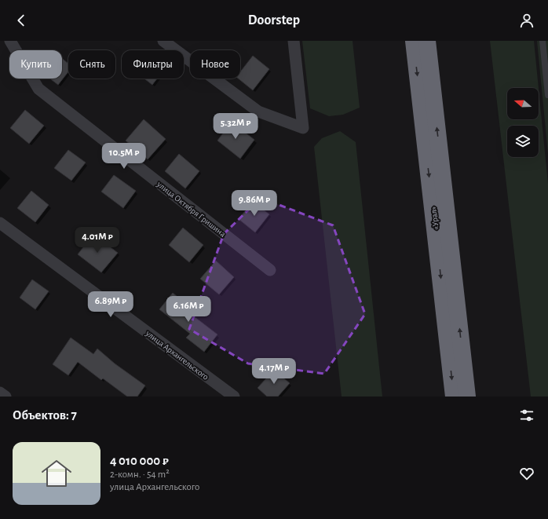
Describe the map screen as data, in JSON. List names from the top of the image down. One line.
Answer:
{"streets":{"highway":["«Урал»"],"street":["улица Октября Гришина","улица Архангельского"]},"north":"left","page":{"header":"Doorstep","chip":["Купить","Снять","Фильтры","Новое"],"price":["5.32M ₽","10.5M ₽","9.86M ₽","4.01M ₽","6.89M ₽","6.16M ₽","4.17M ₽"],"heading":"Объектов: 7","list":[{"name":"4 010 000 ₽","note":"2-комн. · 54 m² · улица Архангельского"}]}}
